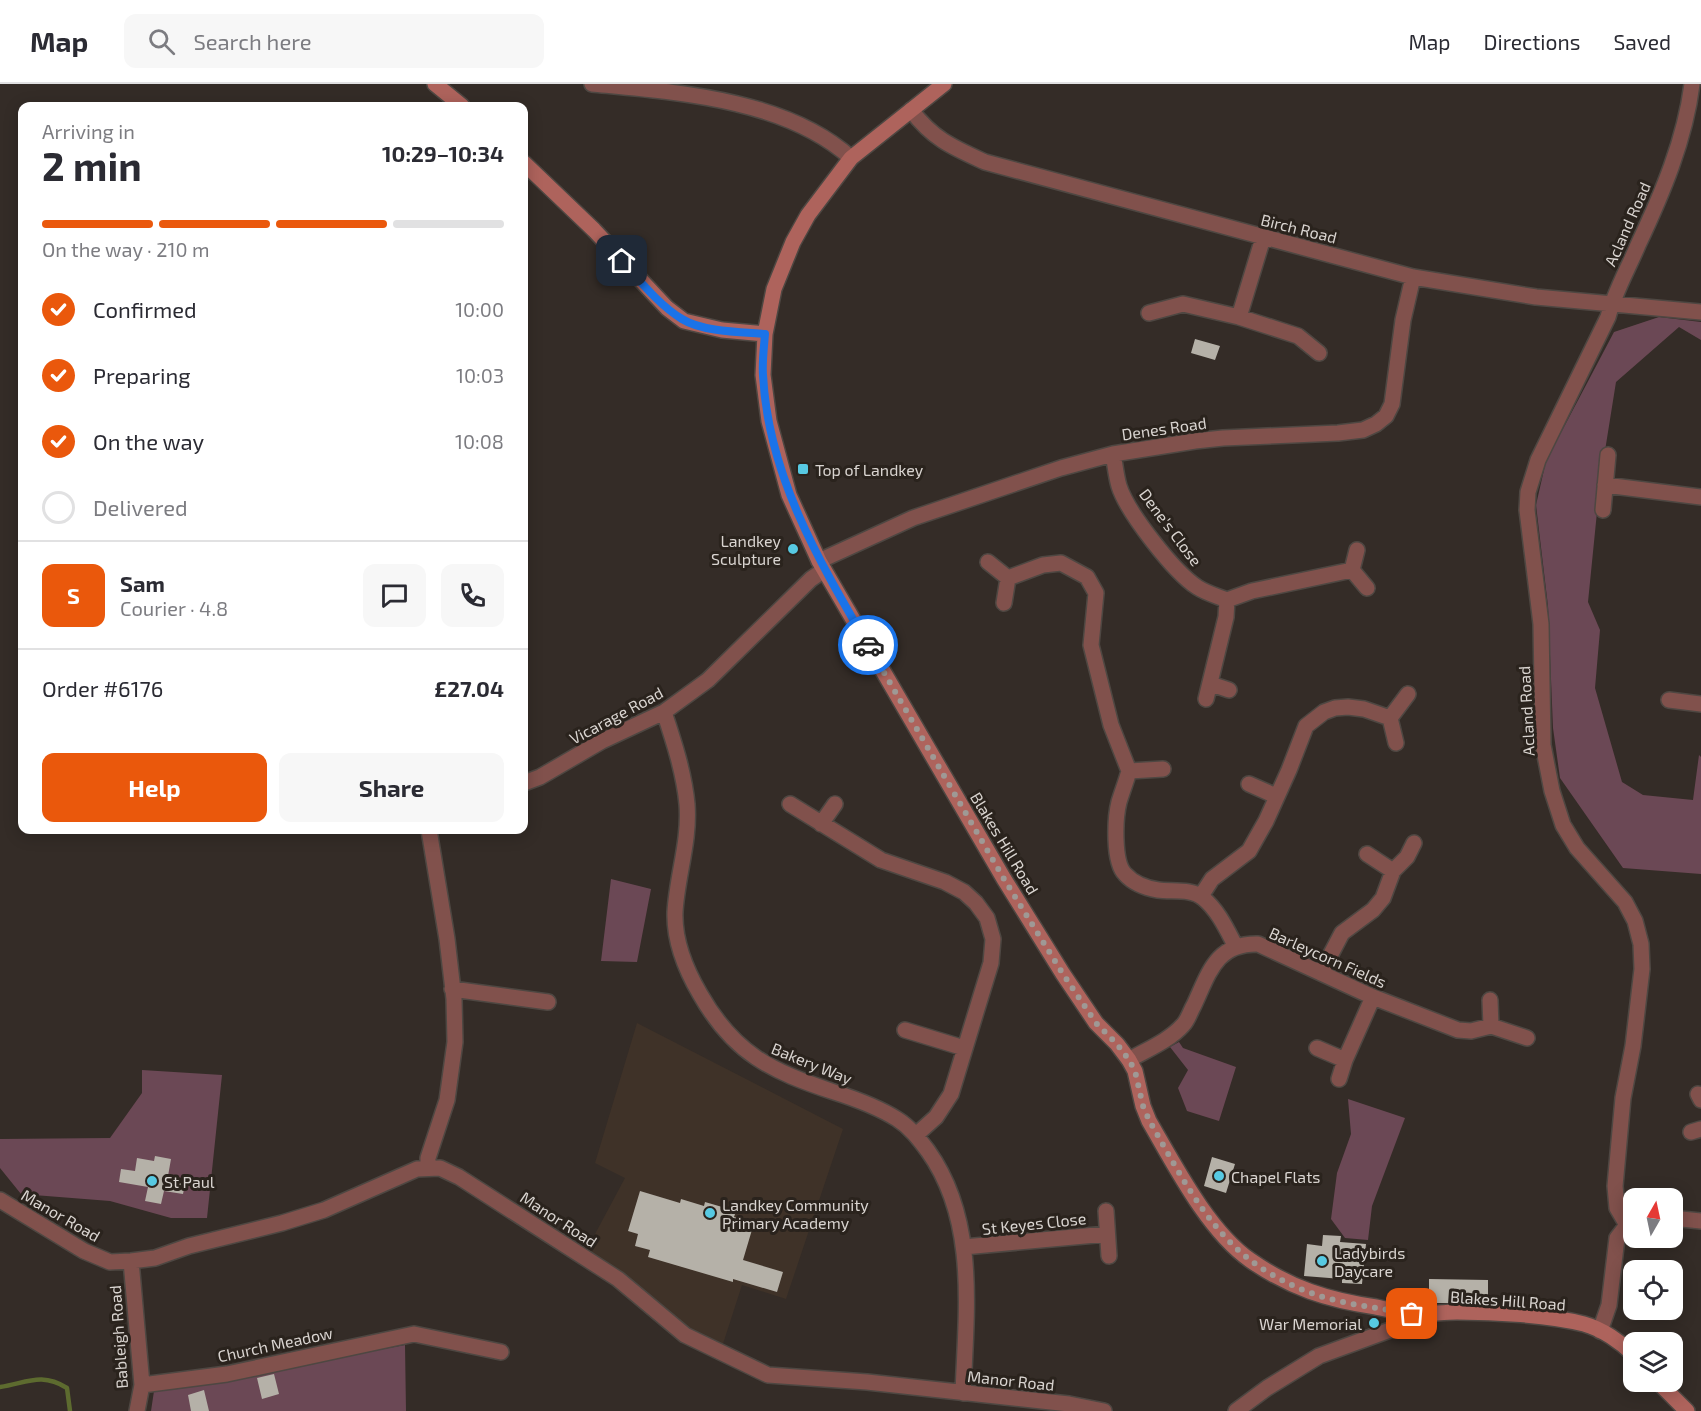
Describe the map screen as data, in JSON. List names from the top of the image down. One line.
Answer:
{"streets":{"street":["Acland Road","Birch Road","Denes Road","Dene's Close","Vicarage Road","Blakes Hill Road","Barleycorn Fields","Bakery Way","Manor Road","St Keyes Close","Bableigh Road","Church Meadow"]},"crossings":[["Acland Road","Birch Road"],["Acland Road","Blakes Hill Road"],["Birch Road","Denes Road"],["Birch Road","Blakes Hill Road"],["Denes Road","Dene's Close"],["Denes Road","Vicarage Road"],["Denes Road","Blakes Hill Road"],["Vicarage Road","Blakes Hill Road"],["Vicarage Road","Bakery Way"],["Bakery Way","Manor Road"],["Bakery Way","St Keyes Close"],["Manor Road","Bableigh Road"],["Bableigh Road","Church Meadow"]],"places":{"transit":["Top of Landkey"],"other":["Landkey Sculpture","Chapel Flats","St Paul","Landkey Community Primary Academy","Ladybirds Daycare","War Memorial"]},"north":"top","page":{"header":"Map","search":"Search here","nav":["Map","Directions","Saved"],"heading":["2 min","Arriving in","10:29–10:34"],"panel":["Sam","Courier · 4.8","Order #6176","£27.04"],"bar":"On the way · 210 m","list":[["Confirmed","10:00"],["Preparing","10:03"],["On the way","10:08"],"Delivered"],"round":"S","buttons":["Help","Share"]}}
